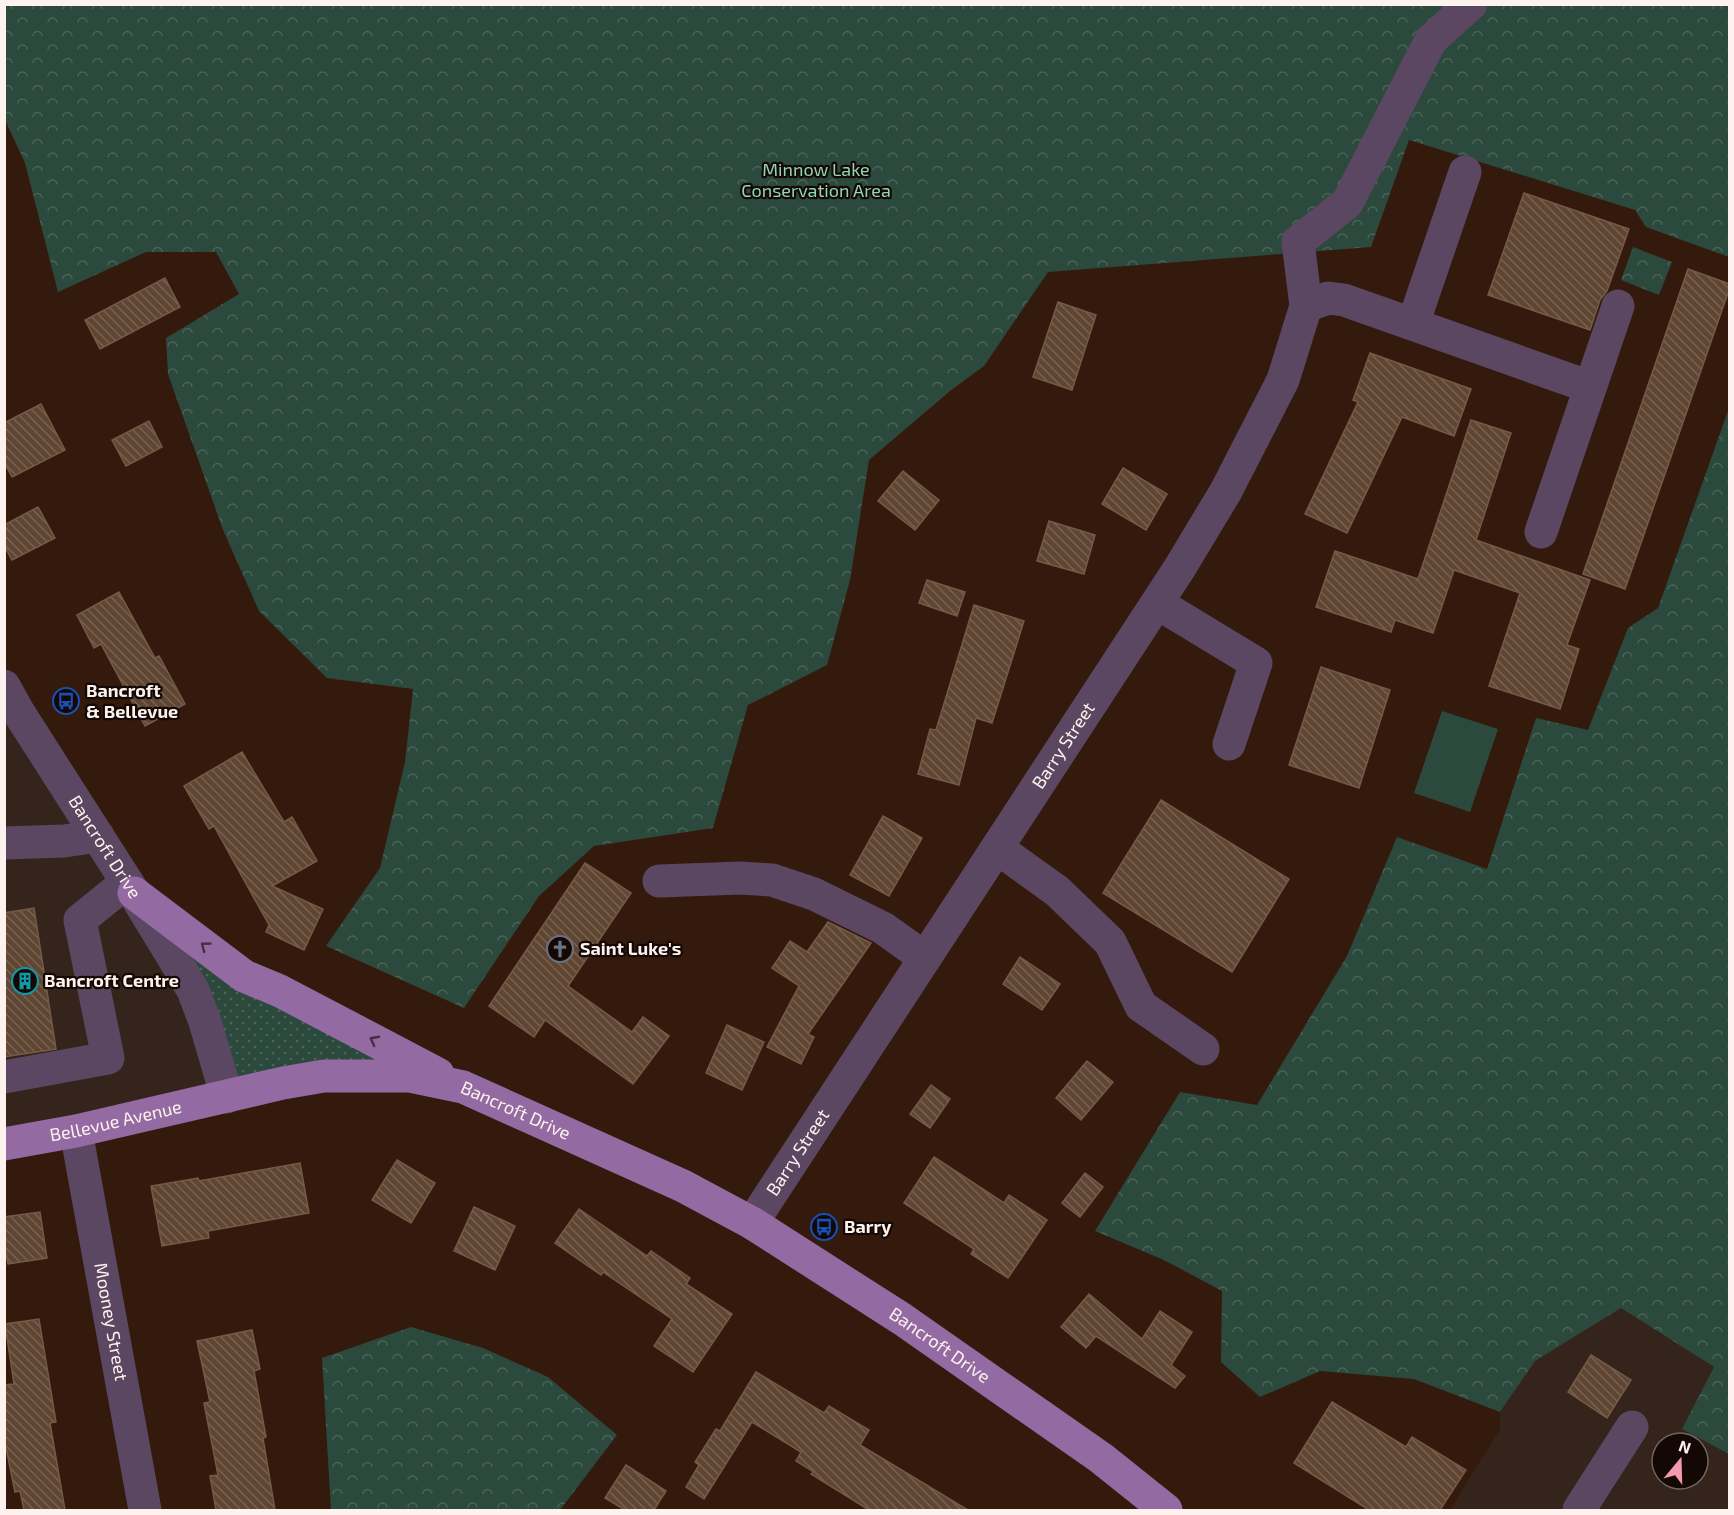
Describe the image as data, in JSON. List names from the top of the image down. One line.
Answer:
{"streets":{"main road":["Bancroft Drive","Bellevue Avenue"],"street":["Barry Street","Mooney Street"]},"crossings":[["Barry Street","Bancroft Drive"],["Bancroft Drive","Bellevue Avenue"],["Bellevue Avenue","Mooney Street"]],"parks":["Minnow Lake Conservation Area"],"places":{"bus stop":["Bancroft & Bellevue","Barry"],"church":["Saint Luke's"],"building":["Bancroft Centre"]},"north":"top"}
